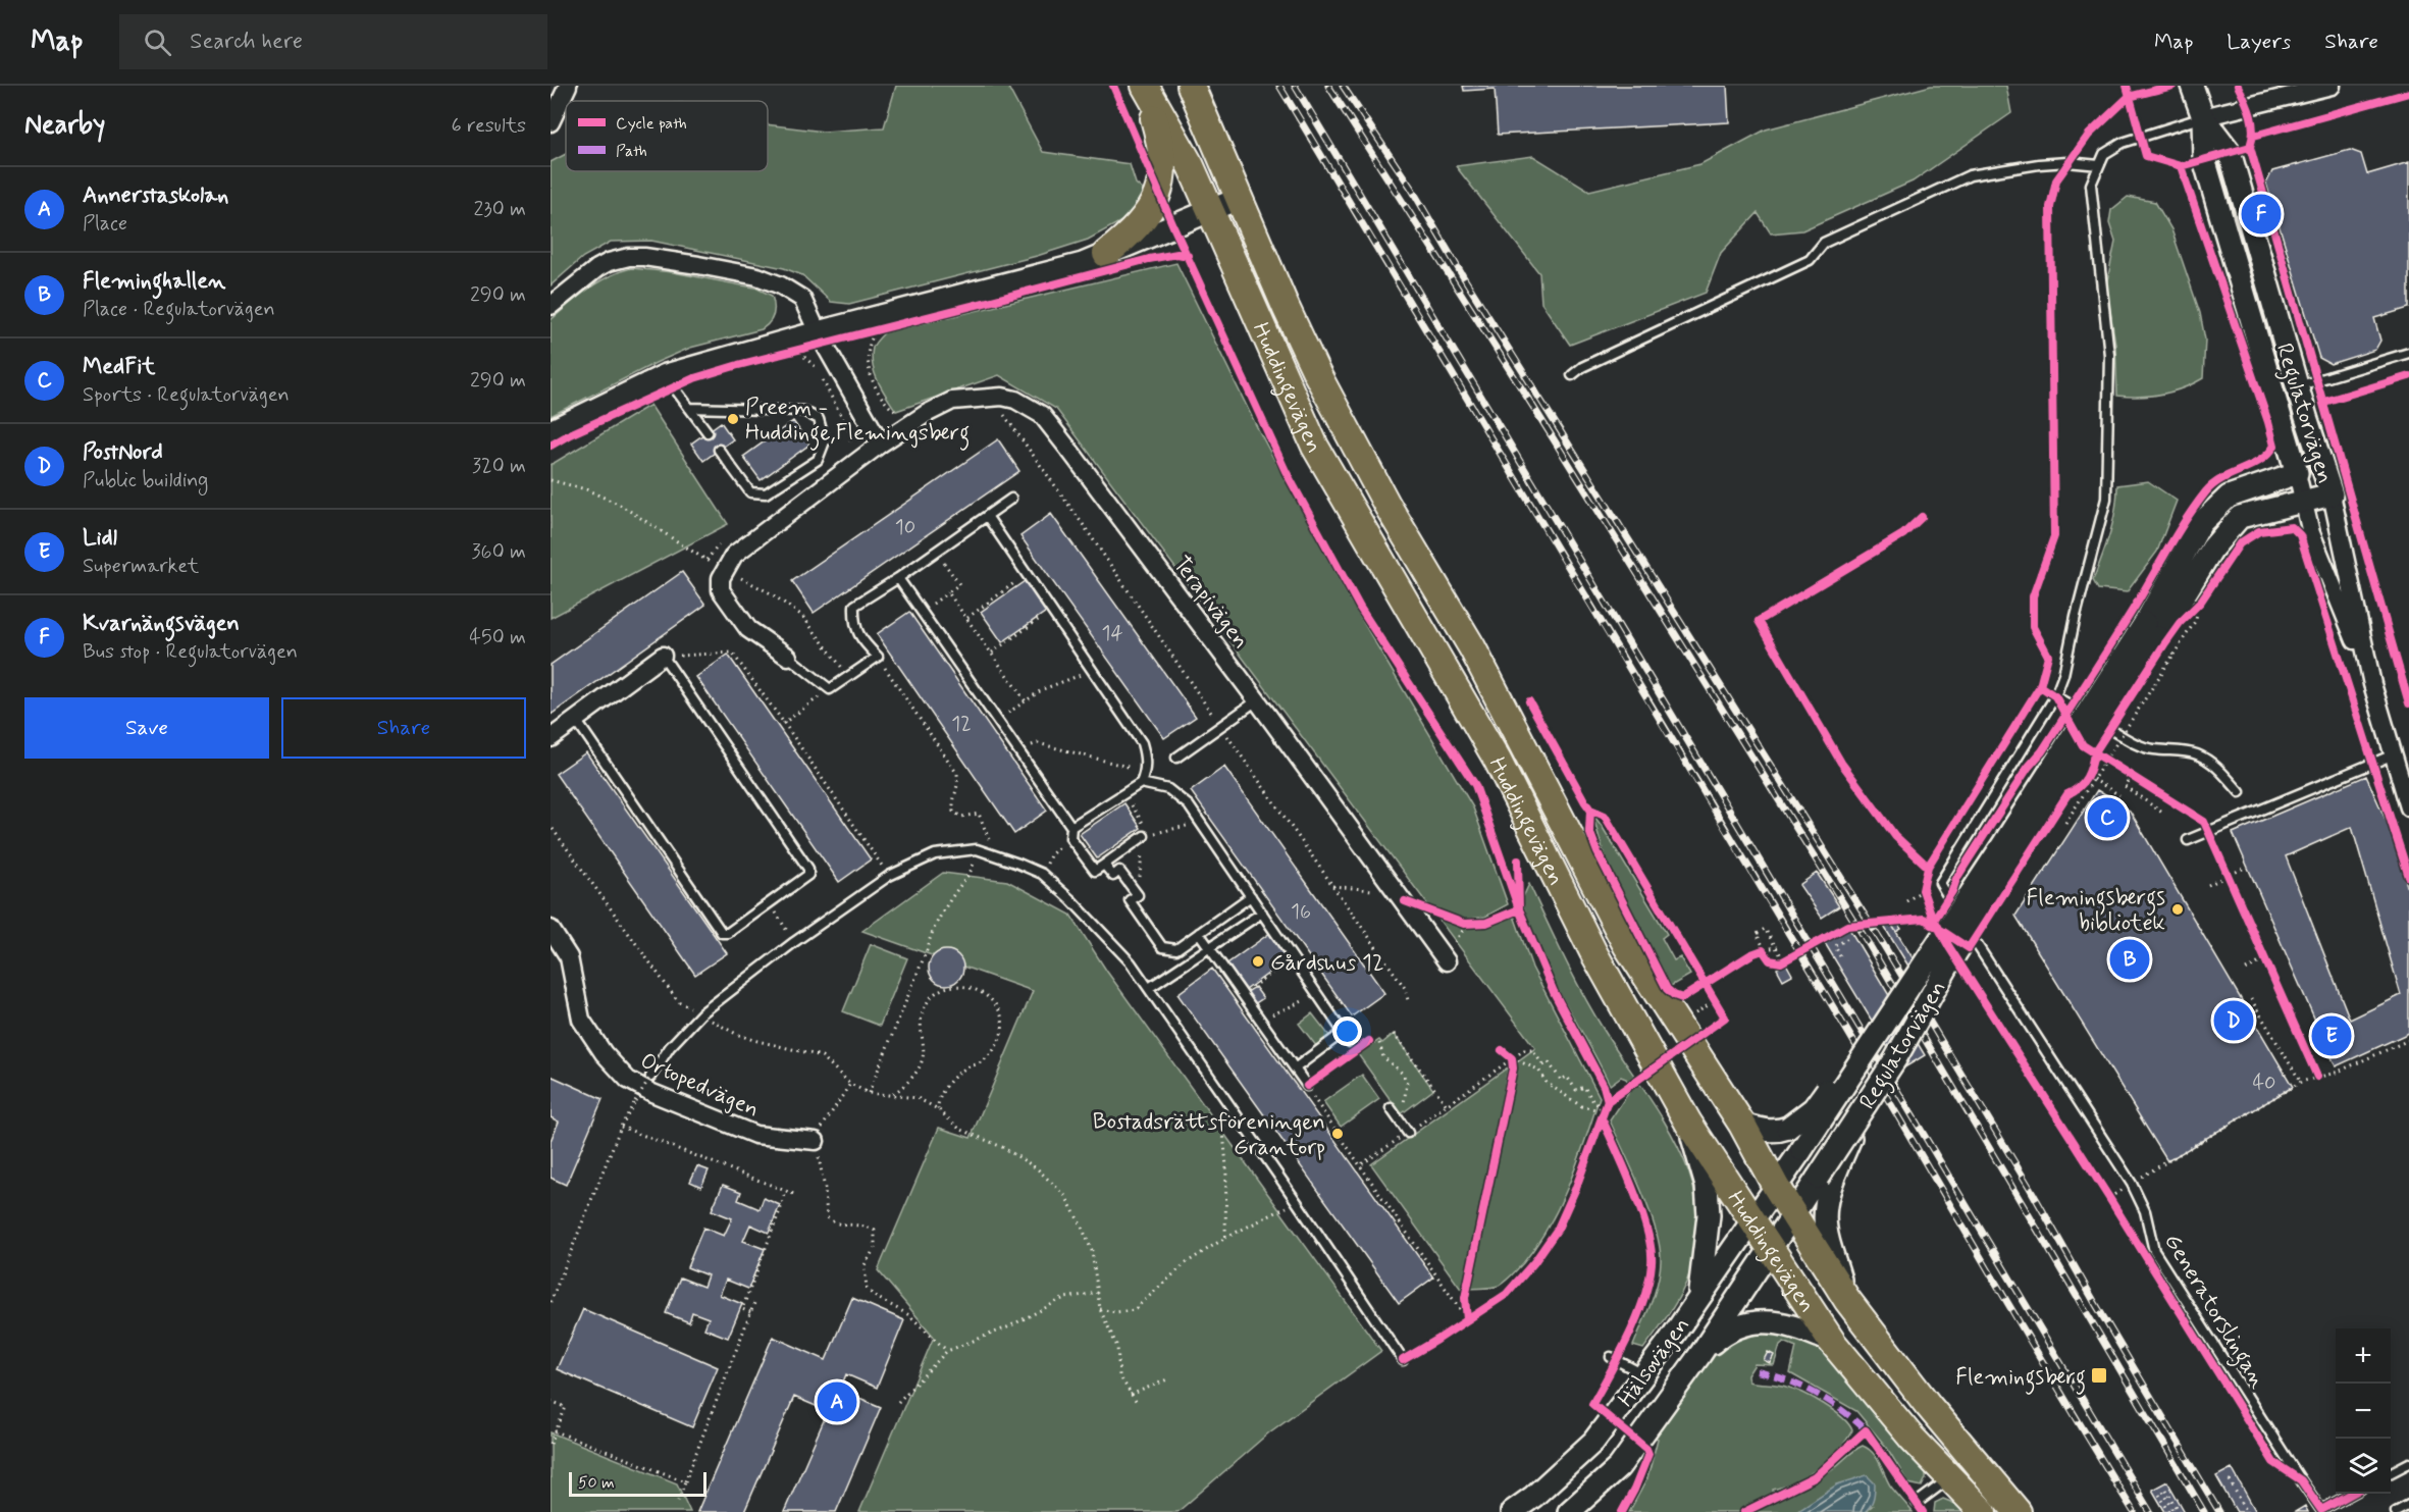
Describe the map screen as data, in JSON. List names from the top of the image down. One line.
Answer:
{"streets":{"main road":["Huddingevägen"],"street":["Regulatorvägen","Terapivägen","Ortopedvägen","Hälsovägen"],"lane":["Generatorslingan"]},"crossings":[["Huddingevägen","Regulatorvägen"],["Huddingevägen","Hälsovägen"],["Regulatorvägen","Hälsovägen"]],"places":{"other":["Preem - Huddinge,Flemingsberg","Flemingsbergs bibliotek","Gårdshus 12","Bostadsrättsföreningen Grantorp"],"transit":["Flemingsberg"]},"house_numbers":["10","14","12","16","40"],"legend":["Cycle path","Path"],"scale_bar":"50 m","page":{"header":"Map","search":"Search here","nav":["Map","Layers","Share"],"heading":["Nearby","6 results"],"list":[{"mark":"A","name":"Annerstaskolan","note":"Place","value":"230 m"},{"mark":"B","name":"Fleminghallen","note":"Place · Regulatorvägen","value":"290 m"},{"mark":"C","name":"MedFit","note":"Sports · Regulatorvägen","value":"290 m"},{"mark":"D","name":"PostNord","note":"Public building","value":"320 m"},{"mark":"E","name":"Lidl","note":"Supermarket","value":"360 m"},{"mark":"F","name":"Kvarnängsvägen","note":"Bus stop · Regulatorvägen","value":"450 m"}],"pins":["F","C","B","D","E","A"],"buttons":["Save","Share"],"map_buttons":["+","−"],"scale":"50 m"}}
